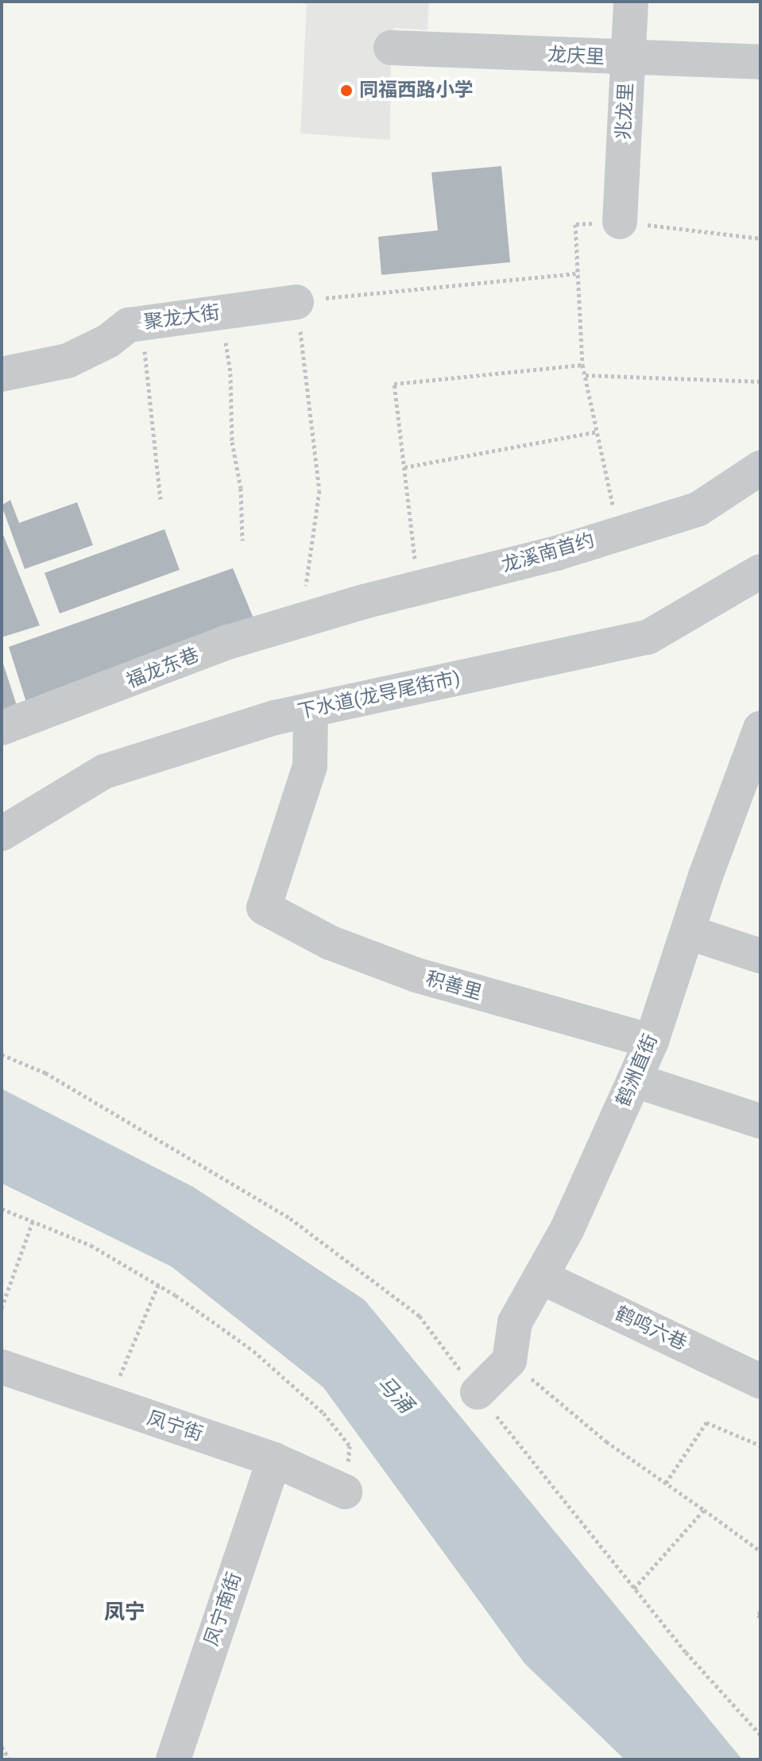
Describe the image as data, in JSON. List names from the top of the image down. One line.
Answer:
{"streets":{"lane":["龙庆里","兆龙里","聚龙大街","龙溪南首约","福龙东巷","下水道(龙导尾街市)","积善里","鹤洲直街","鹤鸣六巷","凤宁街","凤宁南街"]},"crossings":[["龙庆里","兆龙里"],["龙溪南首约","福龙东巷"],["下水道(龙导尾街市)","积善里"],["积善里","鹤洲直街"],["鹤洲直街","鹤鸣六巷"],["凤宁街","凤宁南街"]],"districts":["凤宁"],"water":["马涌"],"places":["同福西路小学"]}
